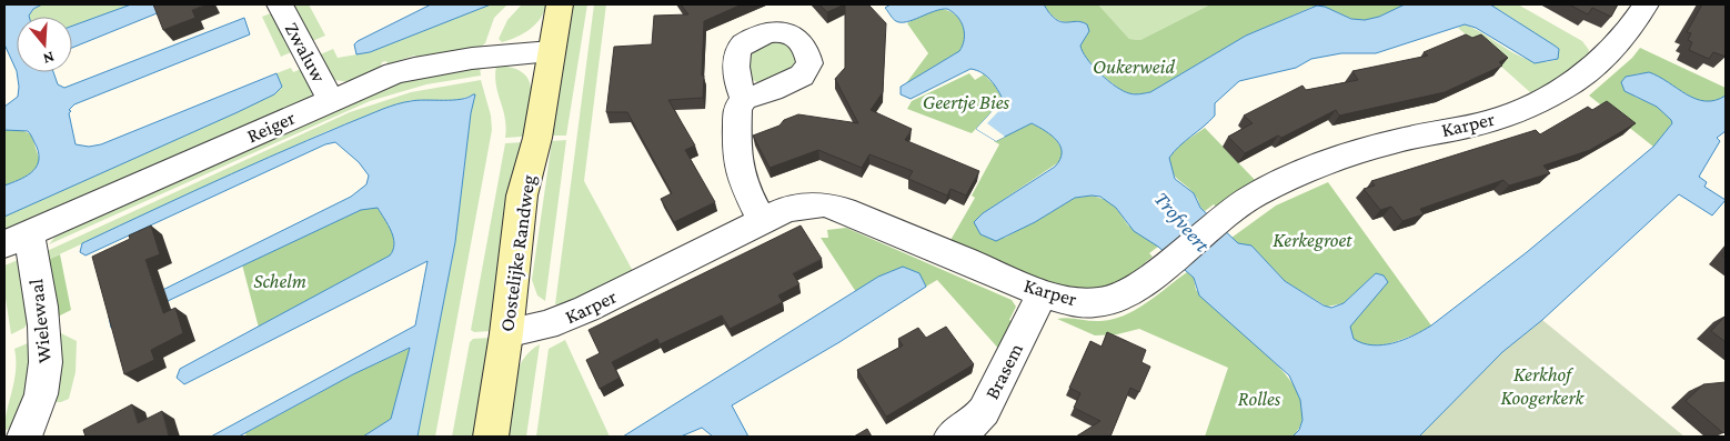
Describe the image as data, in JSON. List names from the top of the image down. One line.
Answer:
{"streets":{"street":["Zwaluw","Karper","Reiger","Oostelijke Randweg","Wielewaal","Brasem"]},"crossings":[["Zwaluw","Reiger"],["Karper","Oostelijke Randweg"],["Karper","Brasem"],["Reiger","Oostelijke Randweg"],["Reiger","Wielewaal"]],"water":["Trofveert"],"parks":["Oukerweid","Geertje Bies","Kerkegroet","Schelm","Kerkhof Koogerkerk","Rolles"],"north":"bottom"}
